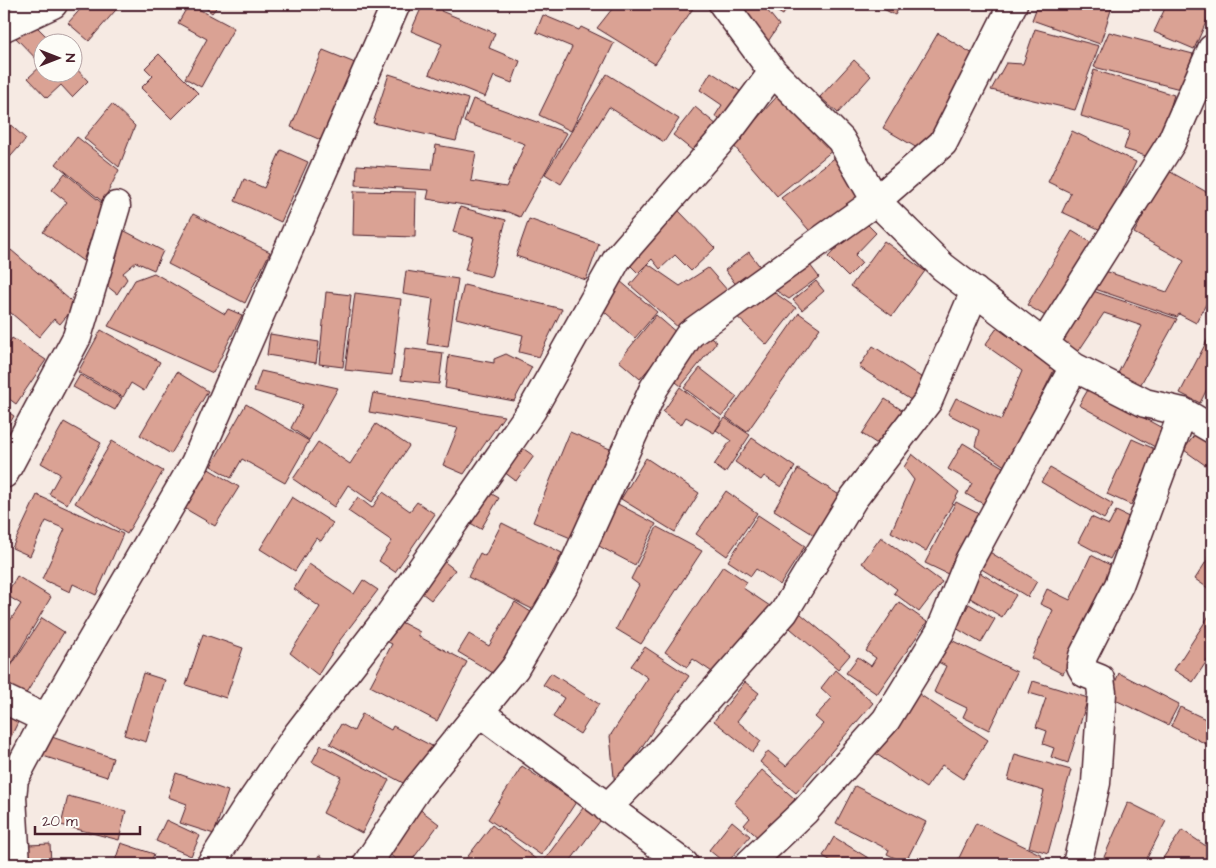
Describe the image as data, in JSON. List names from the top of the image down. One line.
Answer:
{"scale_bar":"20 m","north":"right"}
